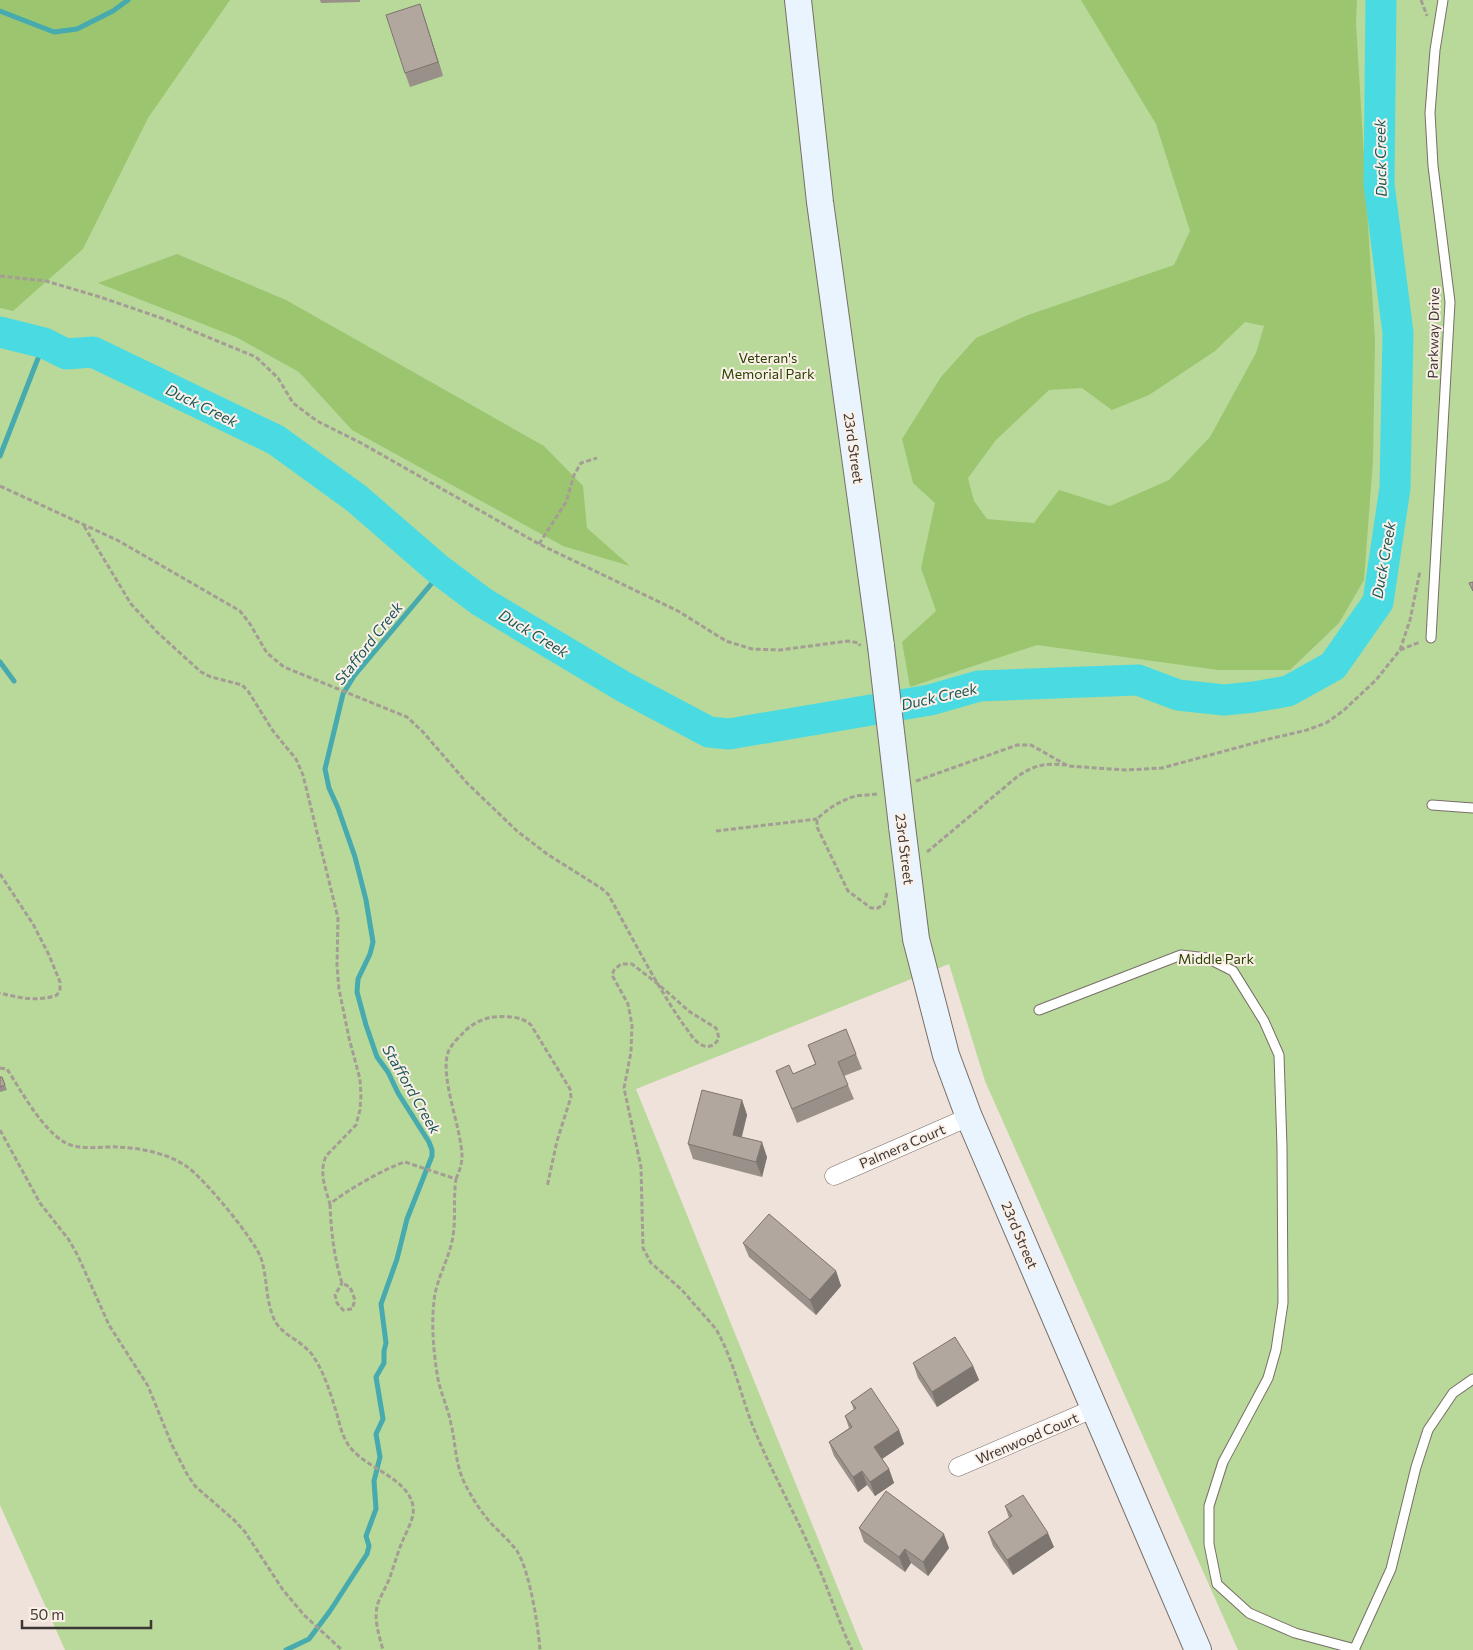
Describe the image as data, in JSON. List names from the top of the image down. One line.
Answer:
{"streets":{"street":["23rd Street","Palmera Court","Wrenwood Court"],"lane":["Parkway Drive"]},"crossings":[["23rd Street","Palmera Court"],["23rd Street","Wrenwood Court"]],"water":["Duck Creek","Stafford Creek"],"parks":["Veteran's Memorial Park","Middle Park"],"scale_bar":"50 m"}
